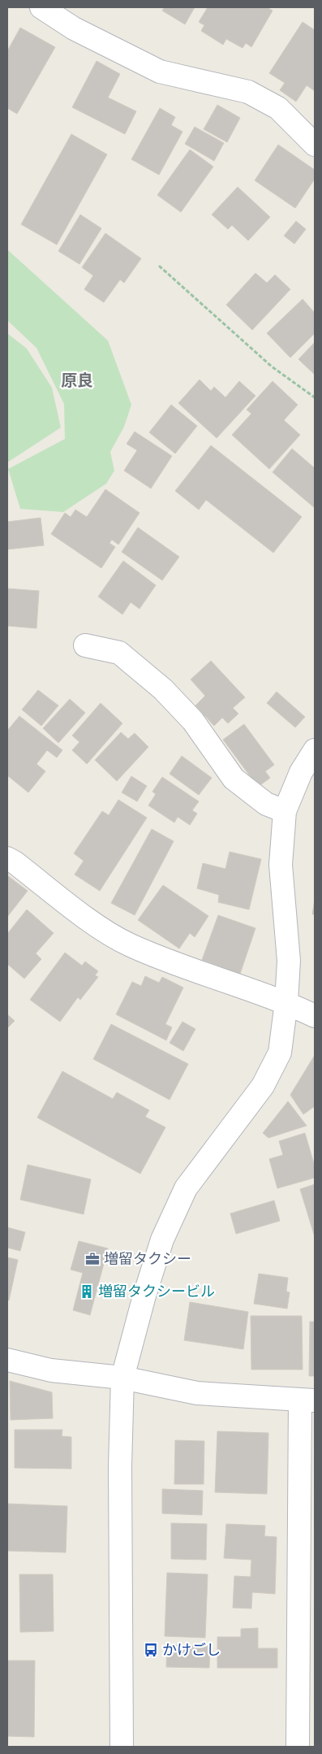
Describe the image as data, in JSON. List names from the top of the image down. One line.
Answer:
{"districts":["原良"],"places":{"office":["増留タクシー"],"building":["増留タクシービル"],"bus stop":["かけごし"]}}
